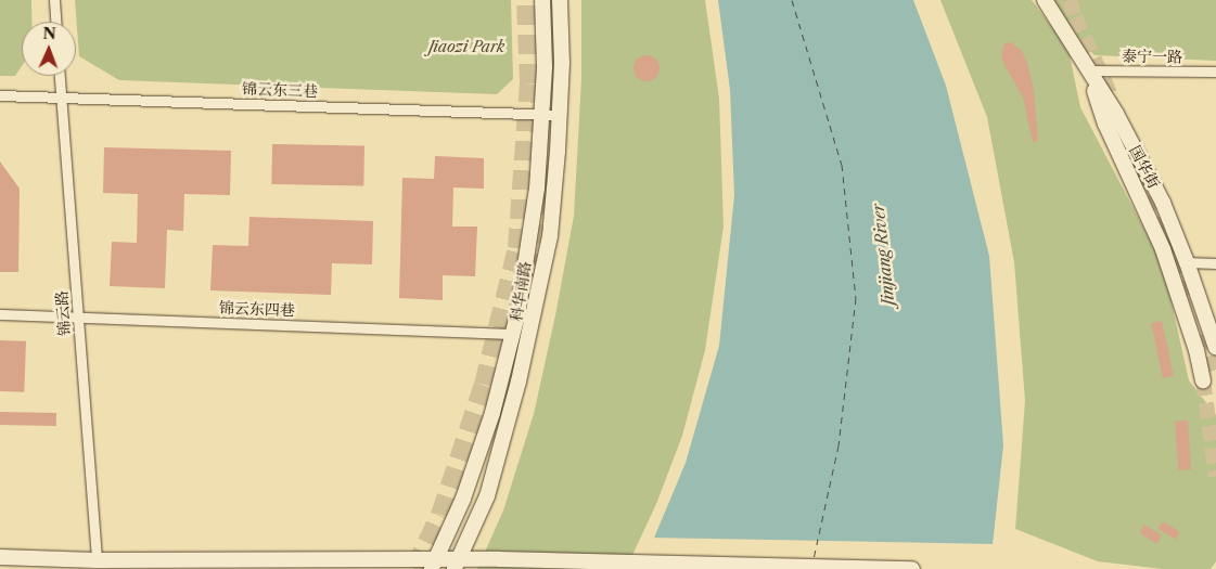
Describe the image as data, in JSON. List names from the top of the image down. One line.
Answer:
{"streets":{"main road":["国华街","科华南路"],"street":["泰宁一路","锦云东三巷","锦云东四巷","锦云路"]},"crossings":[["泰宁一路","国华街"],["锦云东三巷","科华南路"],["锦云东三巷","锦云路"],["科华南路","锦云东四巷"],["锦云东四巷","锦云路"]],"water":["Jinjiang River"],"parks":["Jiaozi Park"],"north":"top"}
